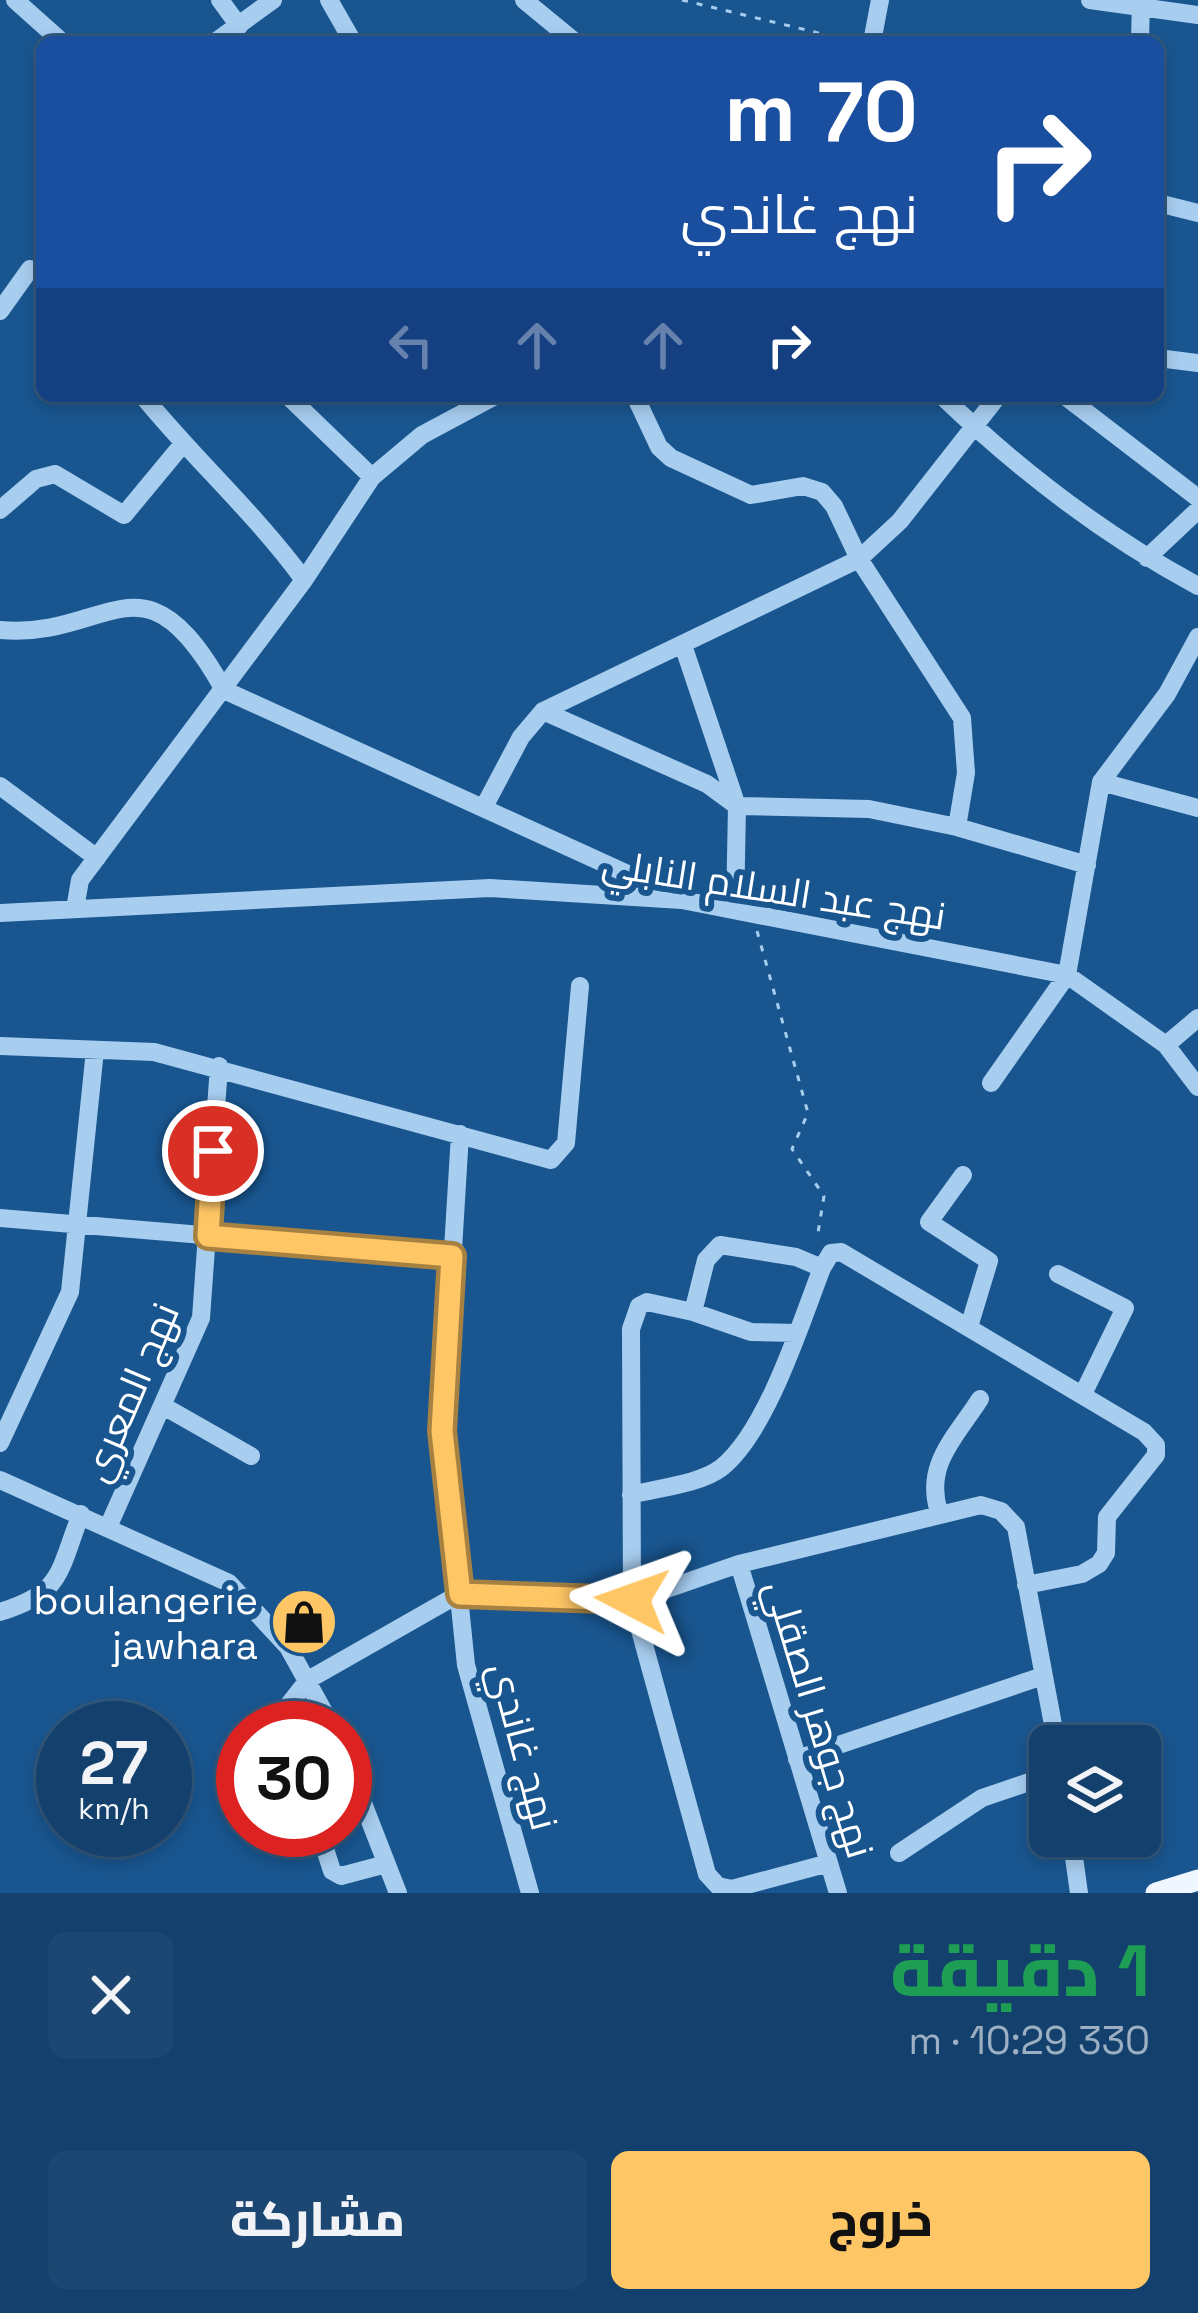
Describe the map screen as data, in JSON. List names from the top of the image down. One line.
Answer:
{"streets":{"street":["نهج عبد السلام النابلي","نهج المعري","نهج جوهر الصقلي","نهج غاندي"]},"places":{"shop":["boulangerie jawhara"]},"page":{"turn":["70 m","نهج غاندي"],"speed":"27 km/h","limit":"30","heading":["1 دقيقة","330 m · 10:29"],"buttons":["خروج","مشاركة"]}}
